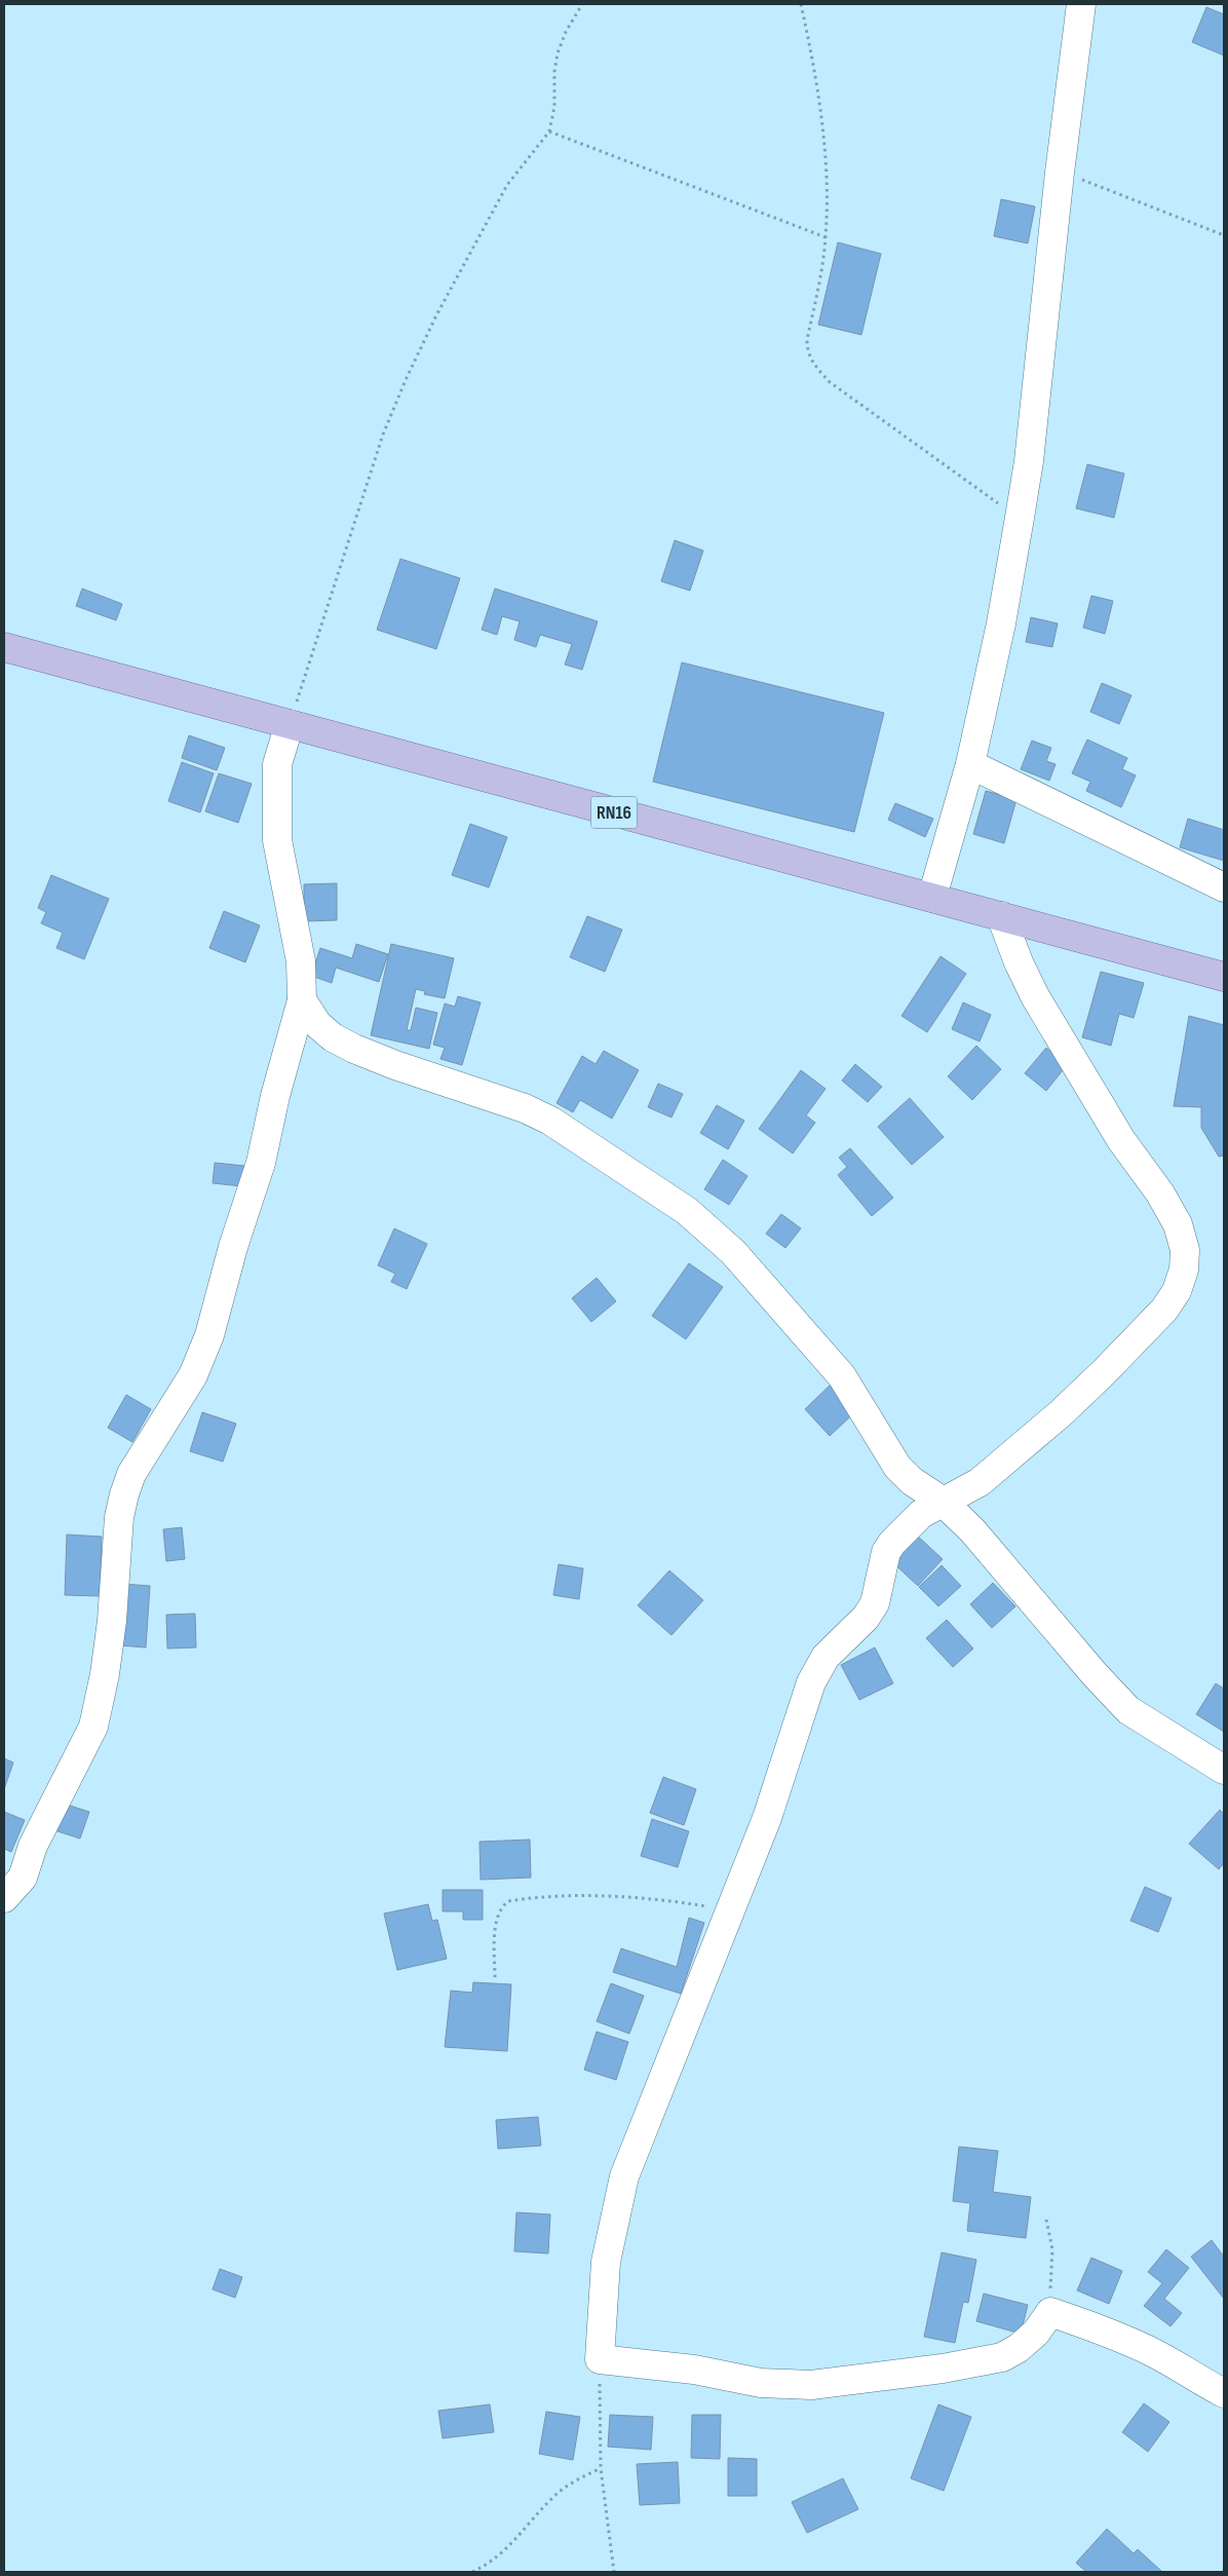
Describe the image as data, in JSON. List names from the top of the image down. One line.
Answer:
{"streets":{"main road":["RN16"]}}
